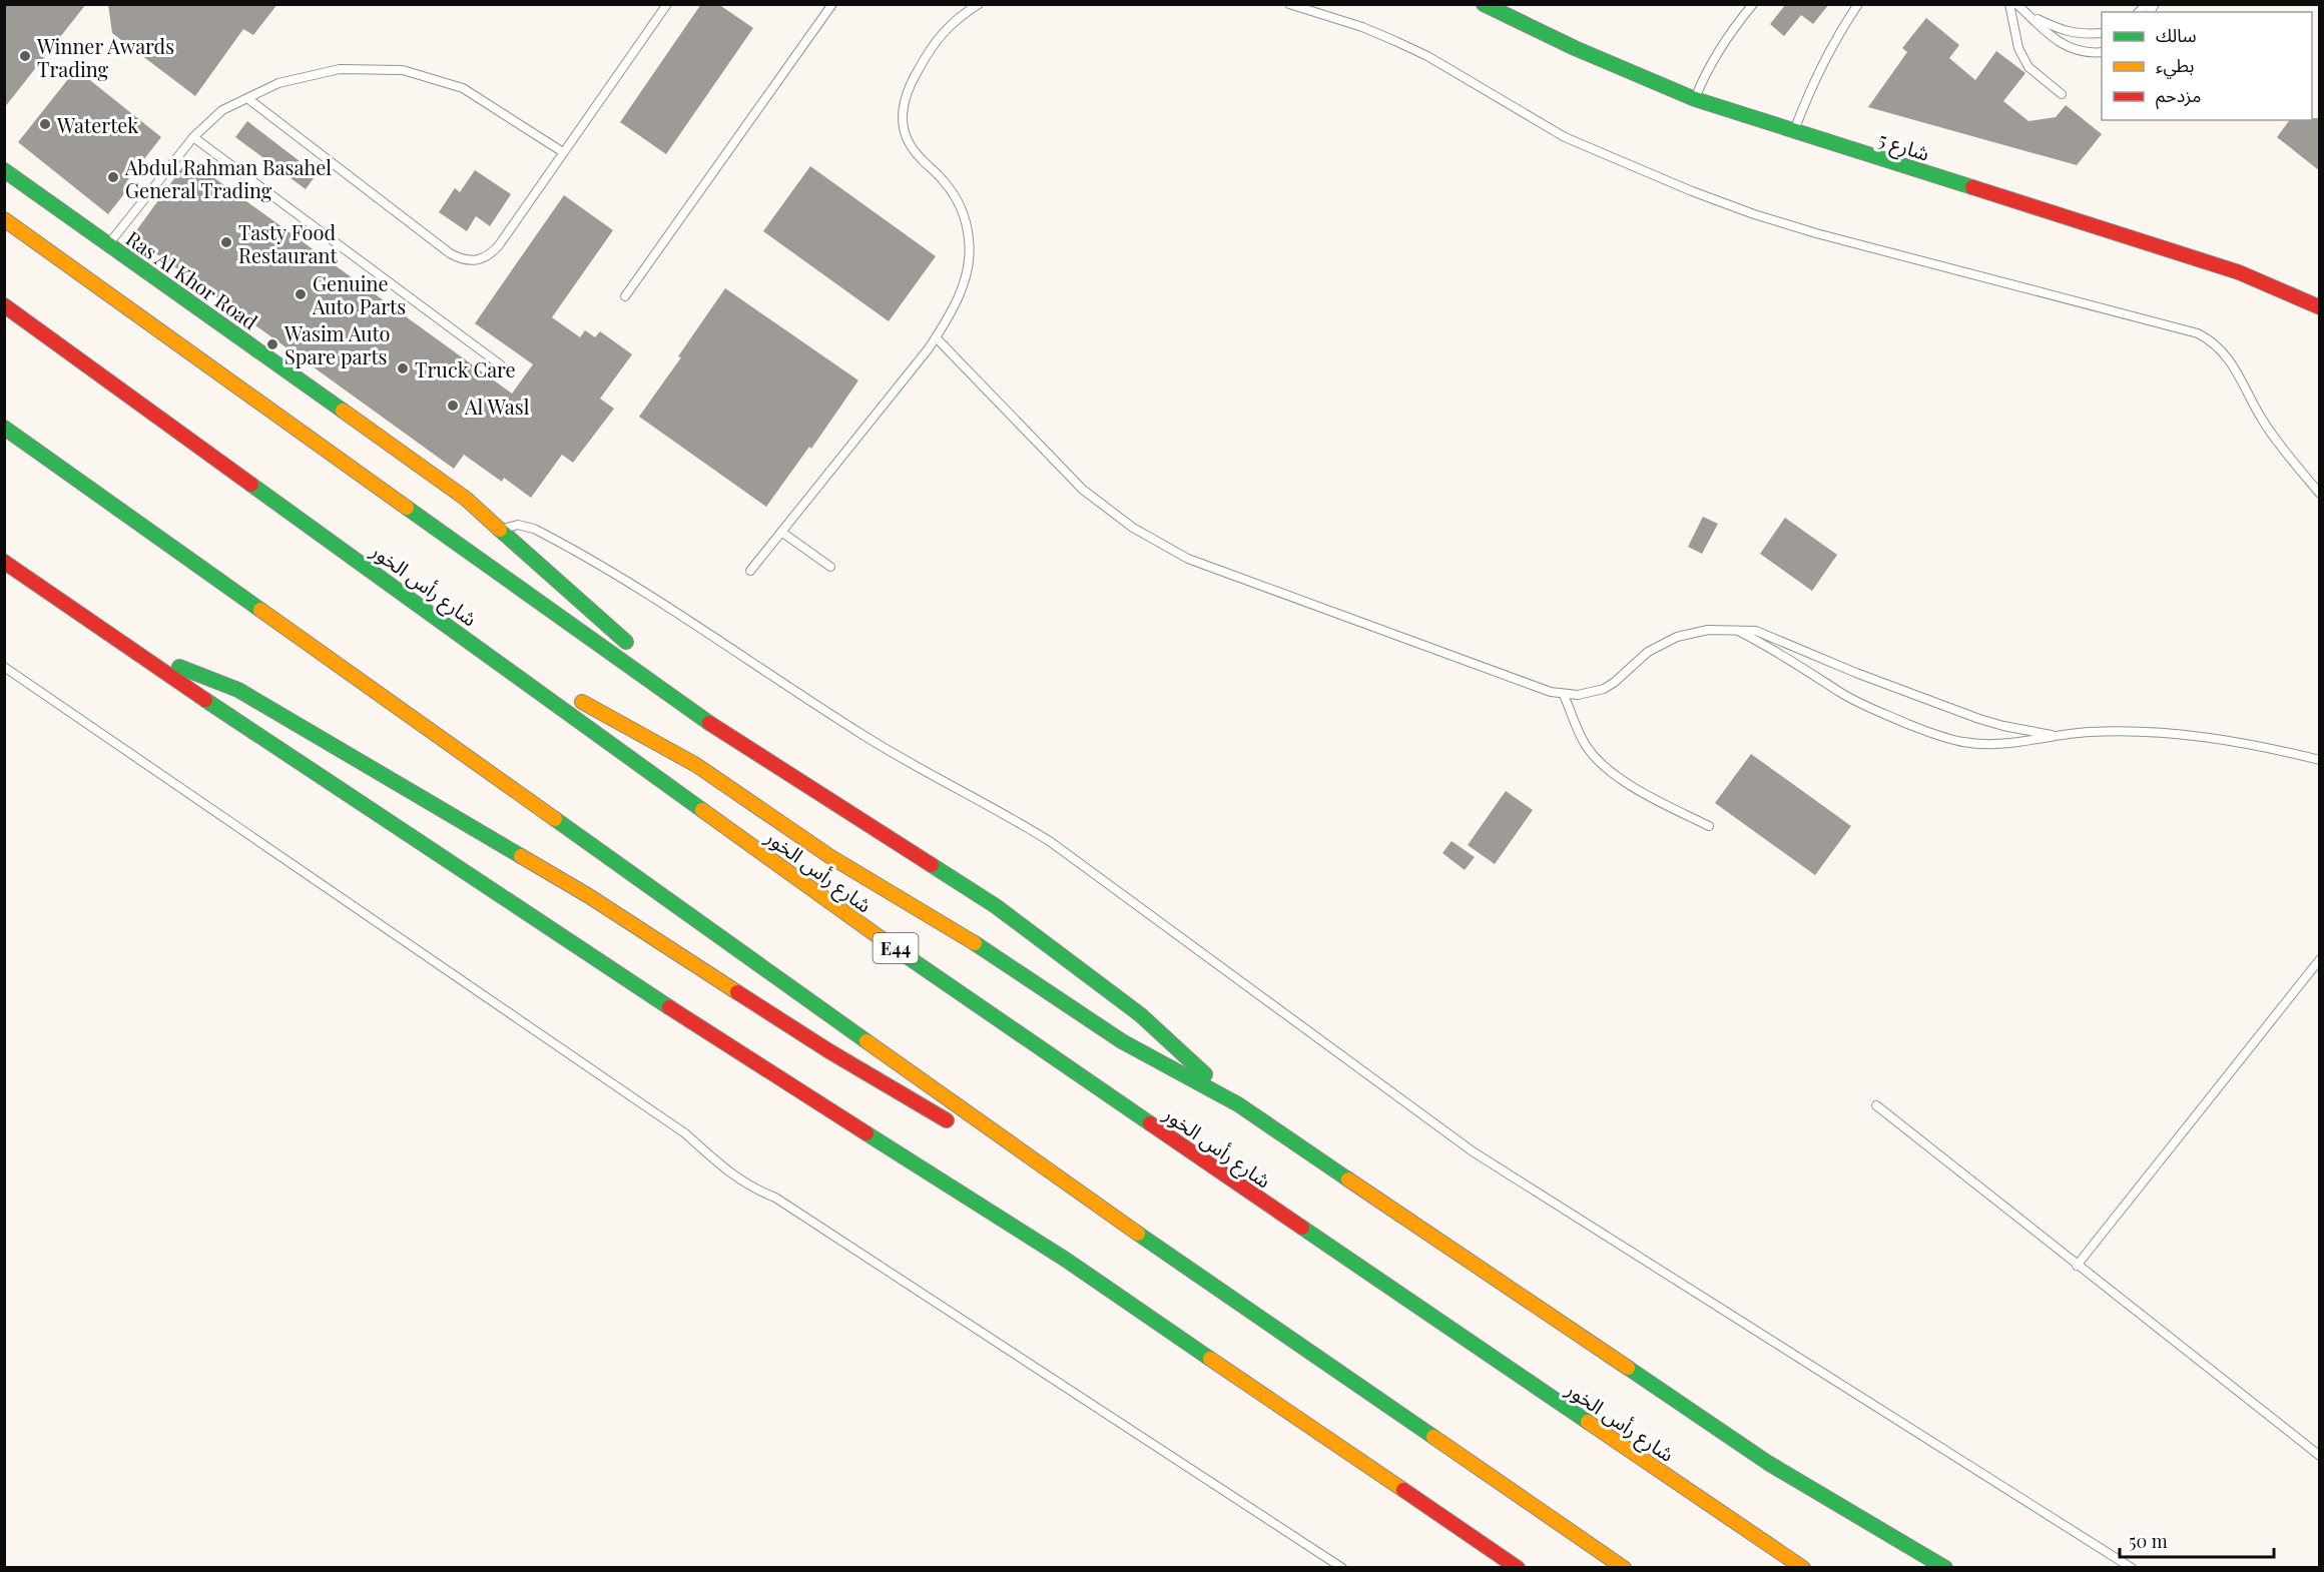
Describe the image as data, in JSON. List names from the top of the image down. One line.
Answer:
{"streets":{"main road":["شارع 5","Ras Al Khor Road","شارع رأس الخور","E44"]},"places":["Winner Awards Trading","Watertek","Abdul Rahman Basahel General Trading","Tasty Food Restaurant","Genuine Auto Parts","Wasim Auto Spare parts","Truck Care","Al Wasl"],"legend":["سالك","بطيء","مزدحم"],"scale_bar":"50 m"}
